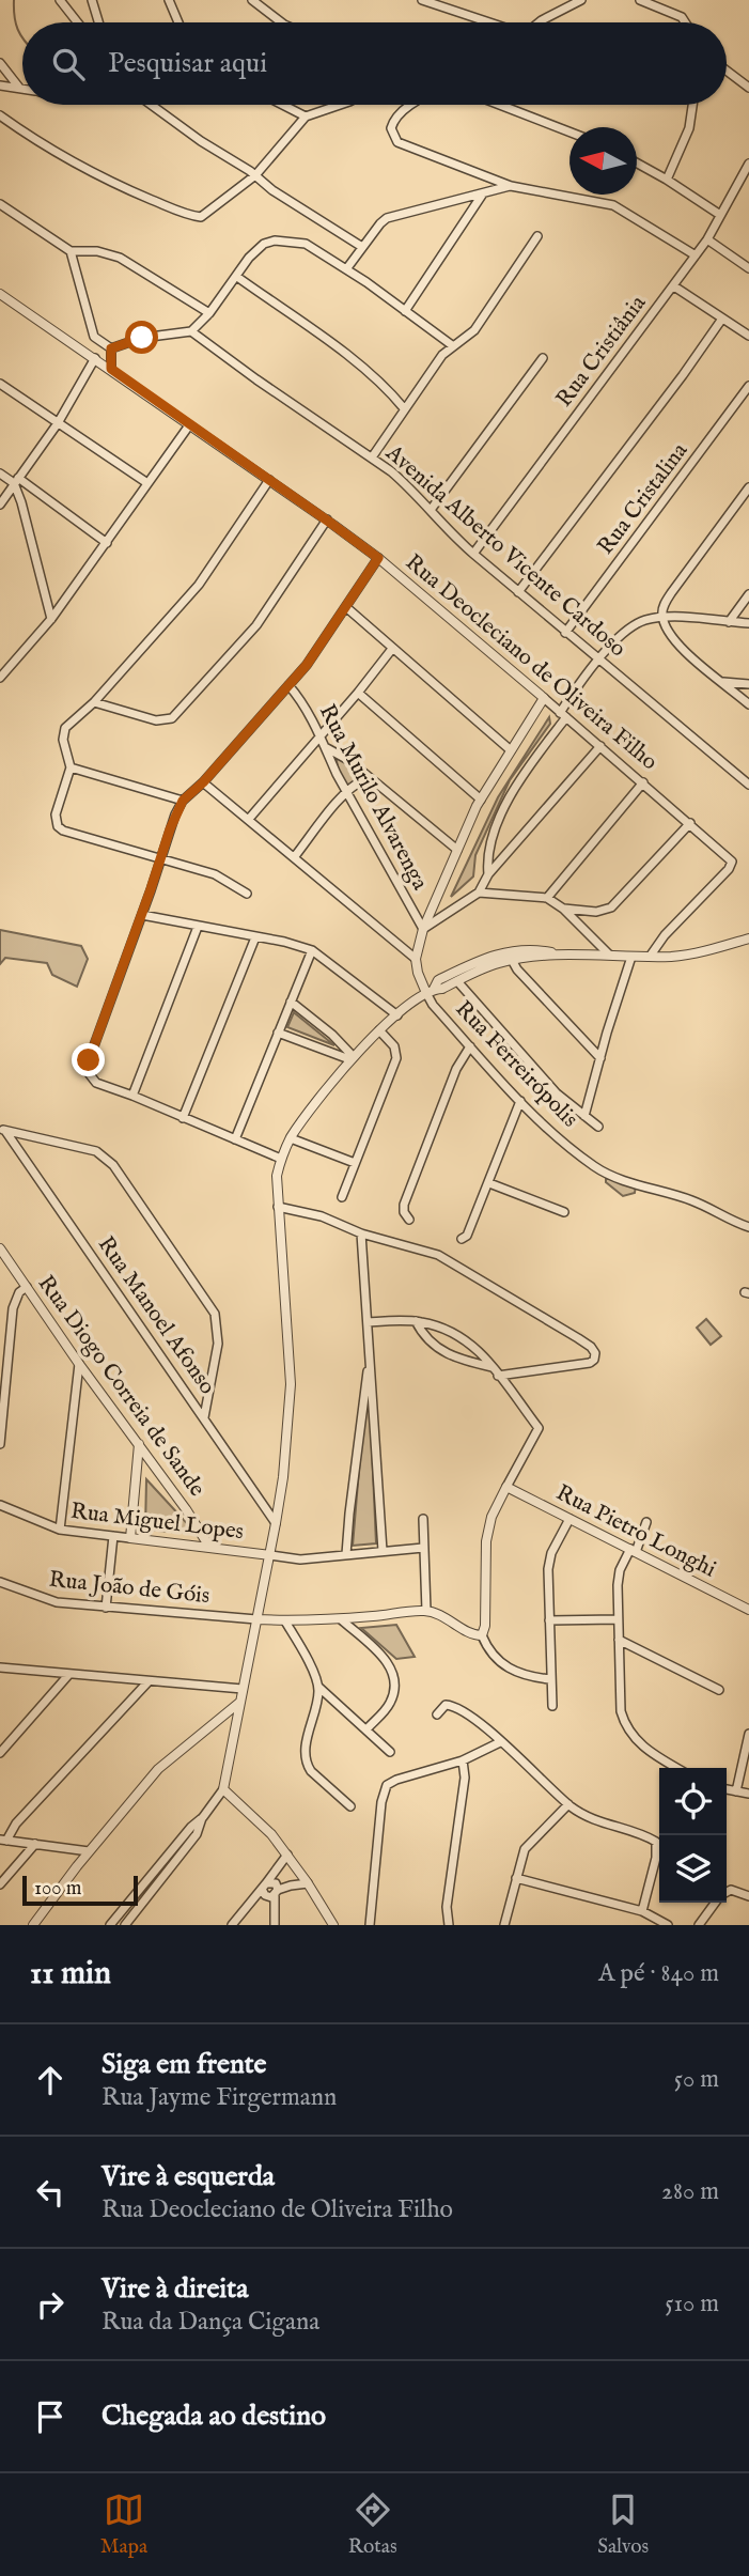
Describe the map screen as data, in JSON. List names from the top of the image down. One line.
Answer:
{"streets":{"street":["Rua Cristiânia","Rua Cristalina","Avenida Alberto Vicente Cardoso","Rua Deocleciano de Oliveira Filho","Rua Murilo Alvarenga","Rua Ferreirópolis","Rua Manoel Afonso","Rua Diogo Correia de Sande","Rua Miguel Lopes","Rua Pietro Longhi","Rua João de Góis"]},"crossings":[["Rua Cristiânia","Avenida Alberto Vicente Cardoso"],["Rua Cristalina","Avenida Alberto Vicente Cardoso"],["Rua Diogo Correia de Sande","Rua Miguel Lopes"]],"scale_bar":"100 m","north":"left","page":{"search":"Pesquisar aqui","scale":"100 m","heading":["11 min","A pé · 840 m"],"list":[["Siga em frente","Rua Jayme Firgermann","50 m"],["Vire à esquerda","Rua Deocleciano de Oliveira Filho","280 m"],["Vire à direita","Rua da Dança Cigana","510 m"],"Chegada ao destino"],"nav":["Mapa","Rotas","Salvos"]}}
